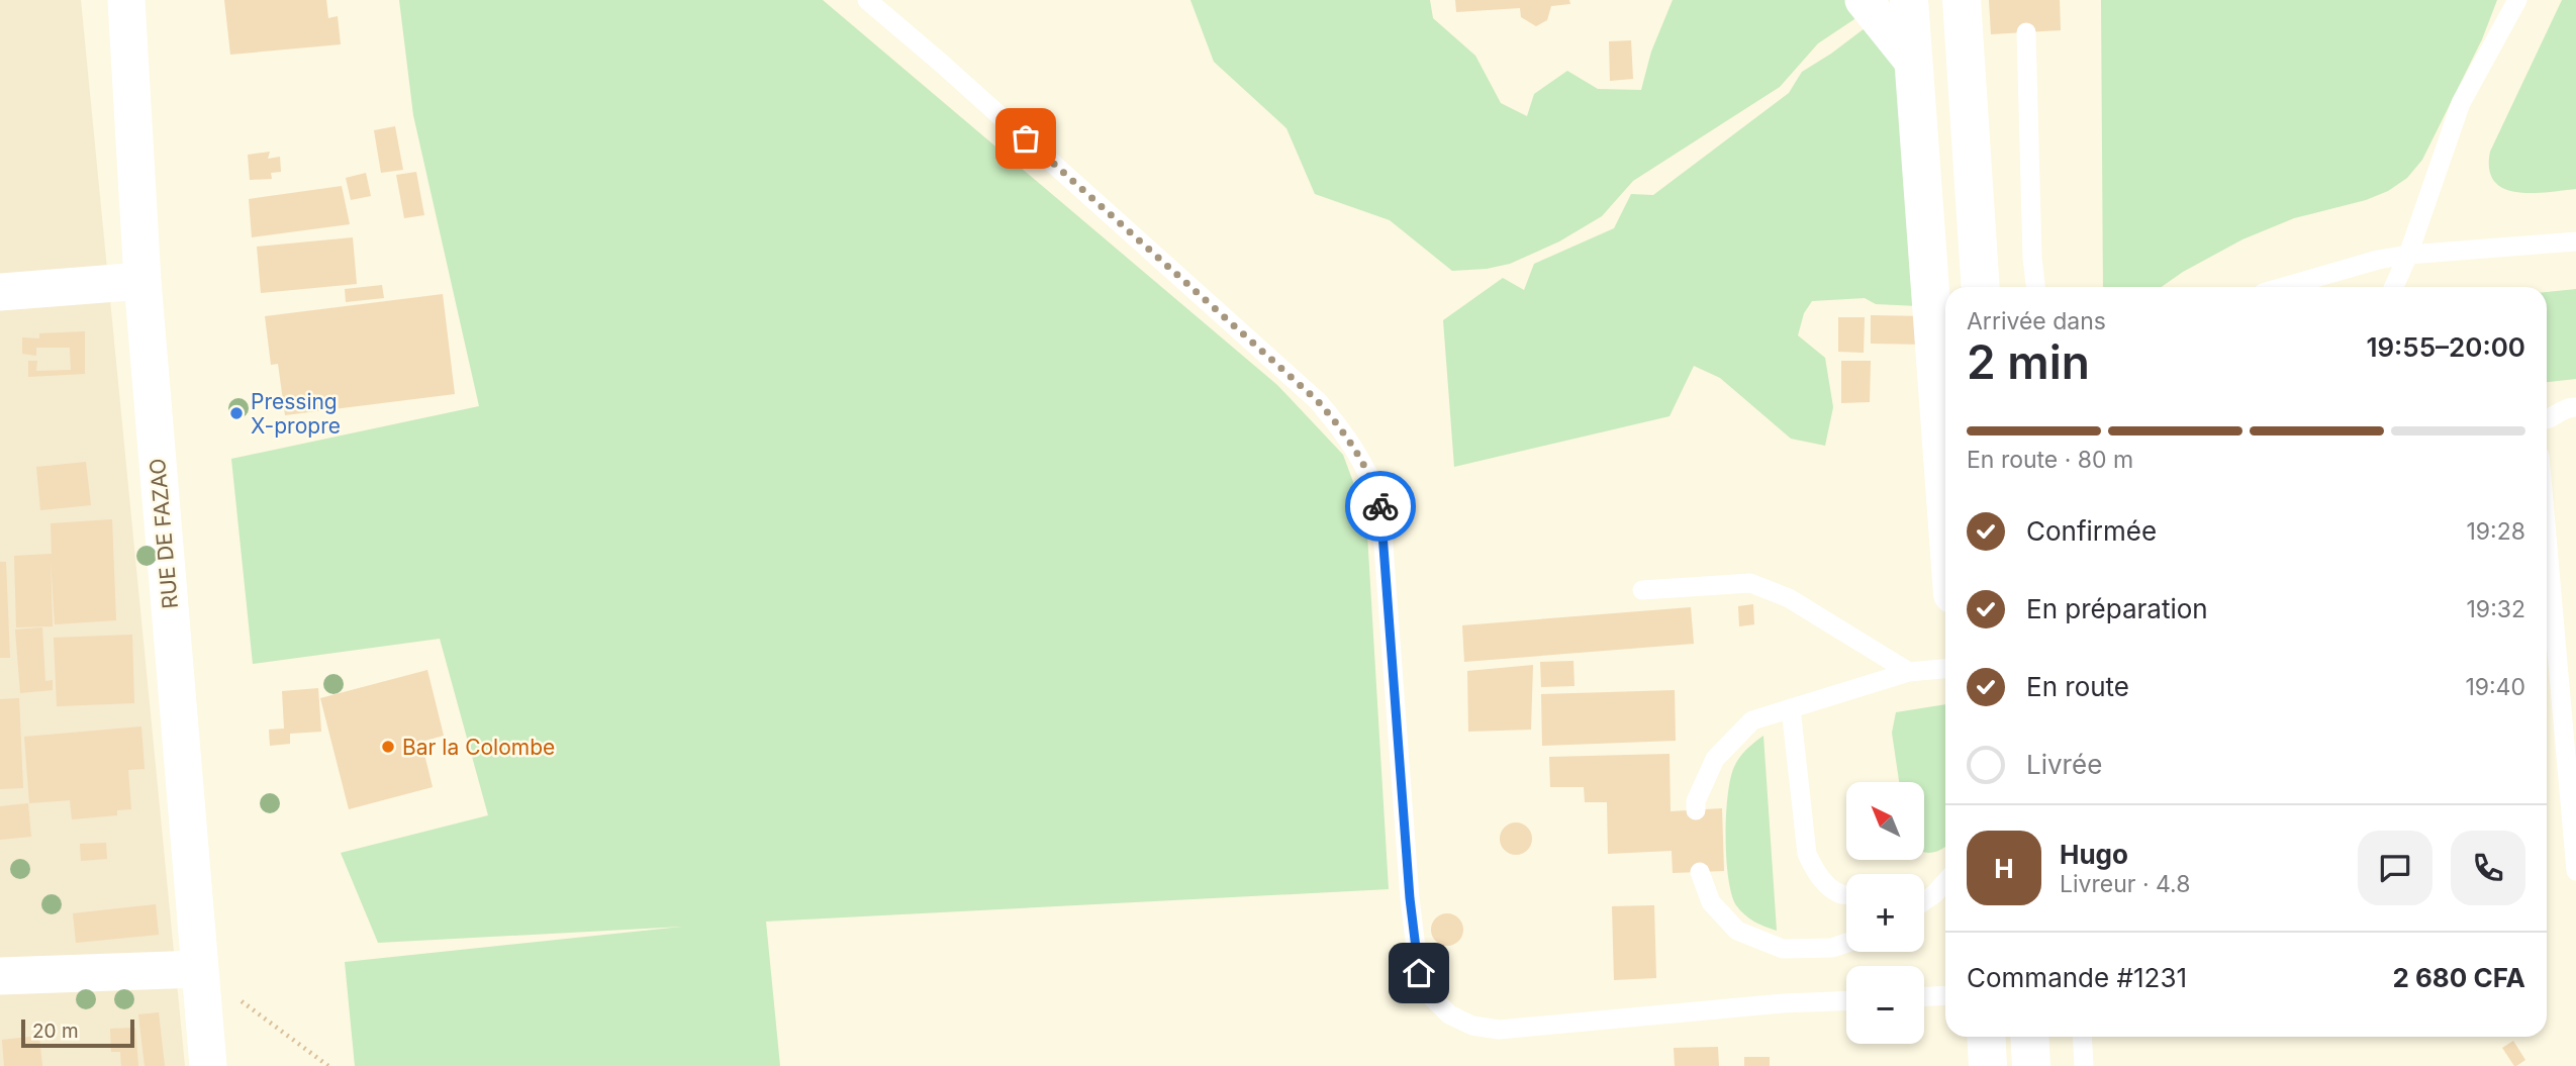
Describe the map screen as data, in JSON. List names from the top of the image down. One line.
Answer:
{"streets":{"street":["RUE DE FAZAO"]},"places":["Pressing X-propre","Bar la Colombe"],"scale_bar":"20 m","north":"top left","page":{"heading":["2 min","Arrivée dans","19:55–20:00"],"panel":["Hugo","Livreur · 4.8","Commande #1231","2 680 CFA"],"bar":"En route · 80 m","list":[["Confirmée","19:28"],["En préparation","19:32"],["En route","19:40"],"Livrée"],"map_buttons":["+","−"],"round":"H","scale":"20 m"}}
